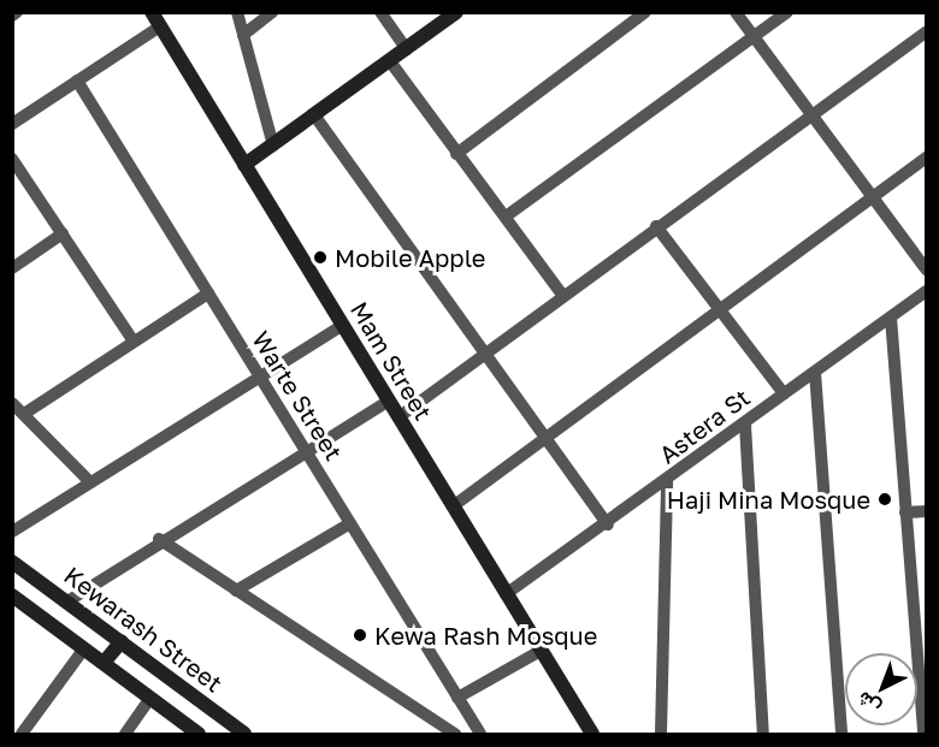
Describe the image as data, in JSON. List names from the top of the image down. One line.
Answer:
{"streets":{"street":["Mam Street","Warte Street","Astera St","Kewarash Street"]},"crossings":[["Mam Street","Astera St"]],"places":["Mobile Apple","Haji Mina Mosque","Kewa Rash Mosque"],"north":"bottom left"}
